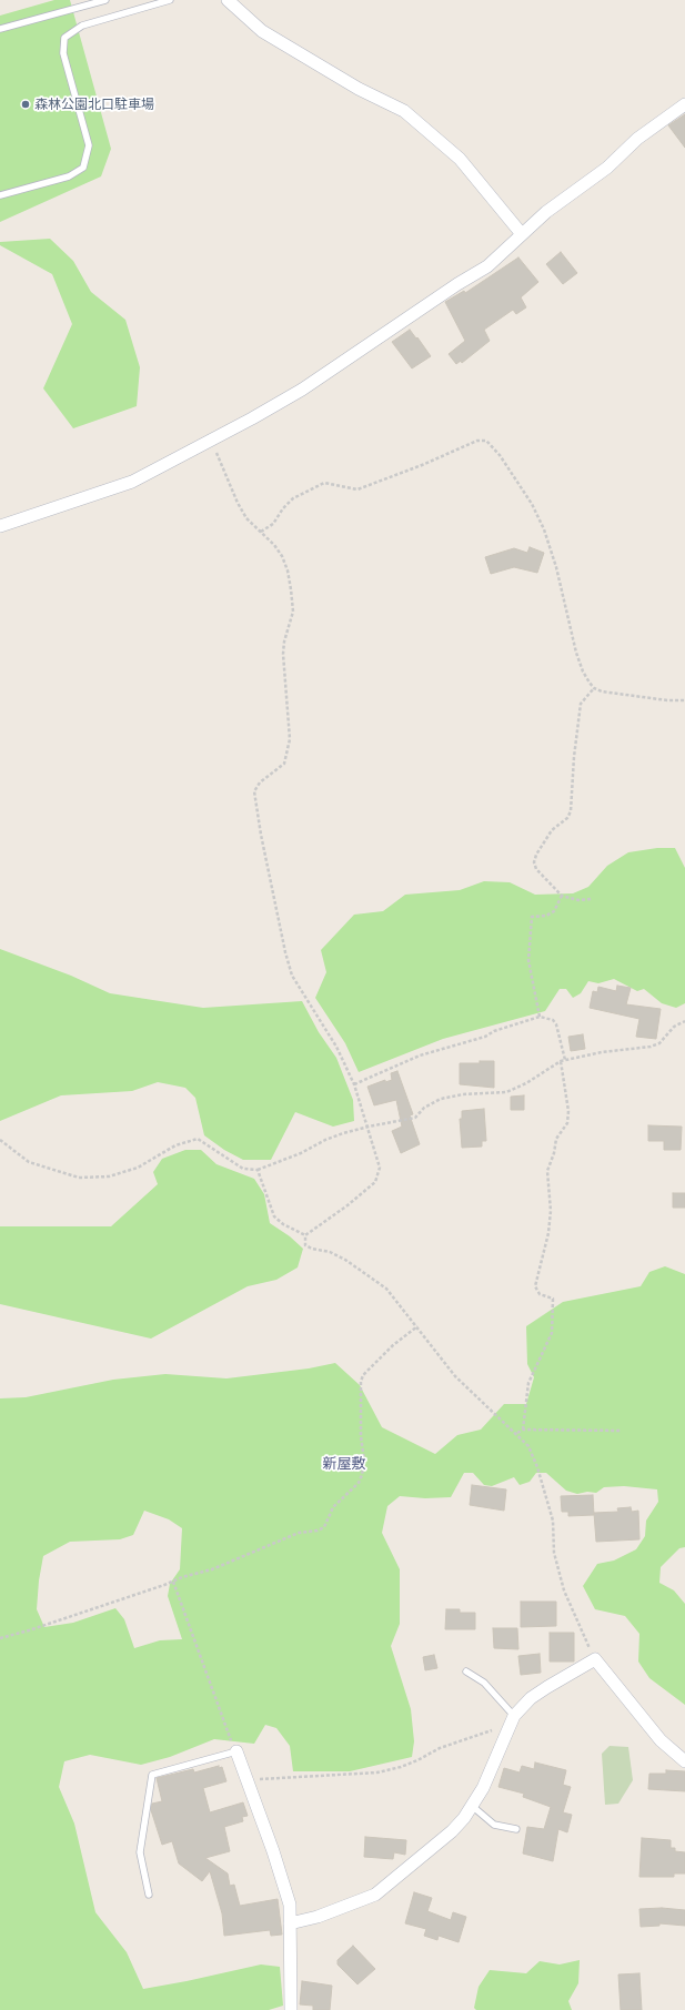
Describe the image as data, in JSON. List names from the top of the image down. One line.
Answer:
{"districts":["新屋敷"],"places":["森林公園北口駐車場"]}
